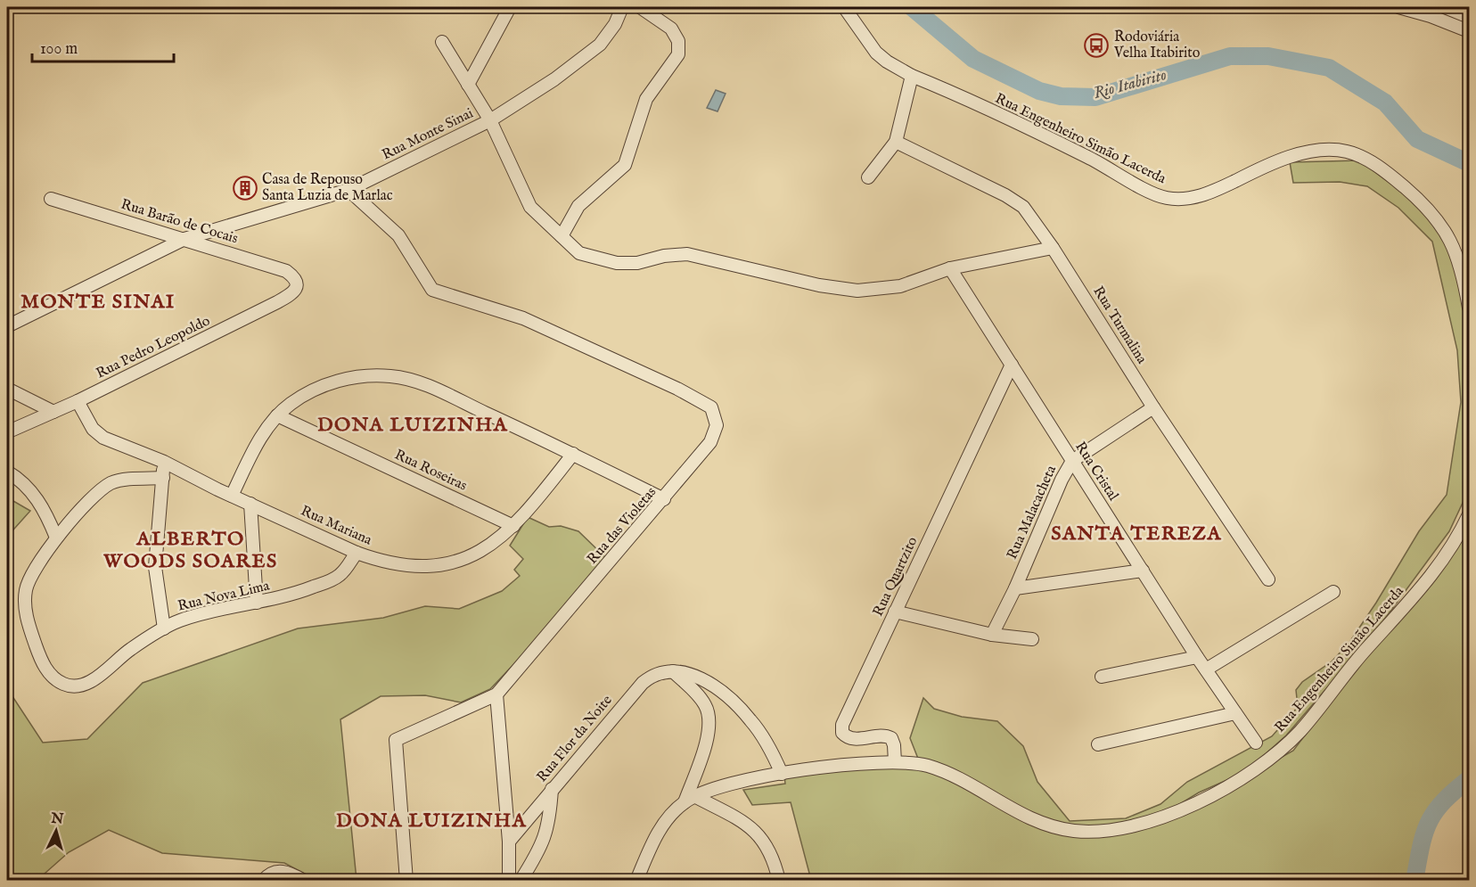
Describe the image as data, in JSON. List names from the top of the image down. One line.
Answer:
{"streets":{"street":["Rua Monte Sinai","Rua Engenheiro Simão Lacerda","Rua Barão de Cocais","Rua Turmalina","Rua Pedro Leopoldo","Rua Roseiras","Rua Cristal","Rua Malacacheta","Rua Mariana","Rua das Violetas","Rua Quartzito","Rua Nova Lima","Rua Flor da Noite"]},"crossings":[["Rua Monte Sinai","Rua Barão de Cocais"],["Rua Monte Sinai","Rua das Violetas"],["Rua Engenheiro Simão Lacerda","Rua Quartzito"],["Rua Barão de Cocais","Rua Pedro Leopoldo"],["Rua Turmalina","Rua Malacacheta"],["Rua Pedro Leopoldo","Rua Mariana"],["Rua Roseiras","Rua Mariana"],["Rua Cristal","Rua Malacacheta"],["Rua Cristal","Rua Quartzito"],["Rua Mariana","Rua Nova Lima"]],"districts":["MONTE SINAI","DONA LUIZINHA","SANTA TEREZA","ALBERTO WOODS SOARES","DONA LUIZINHA"],"water":["Rio Itabirito"],"places":{"bus stop":["Rodoviária Velha Itabirito"],"building":["Casa de Repouso Santa Luzia de Marlac"]},"scale_bar":"100 m","north":"top"}
